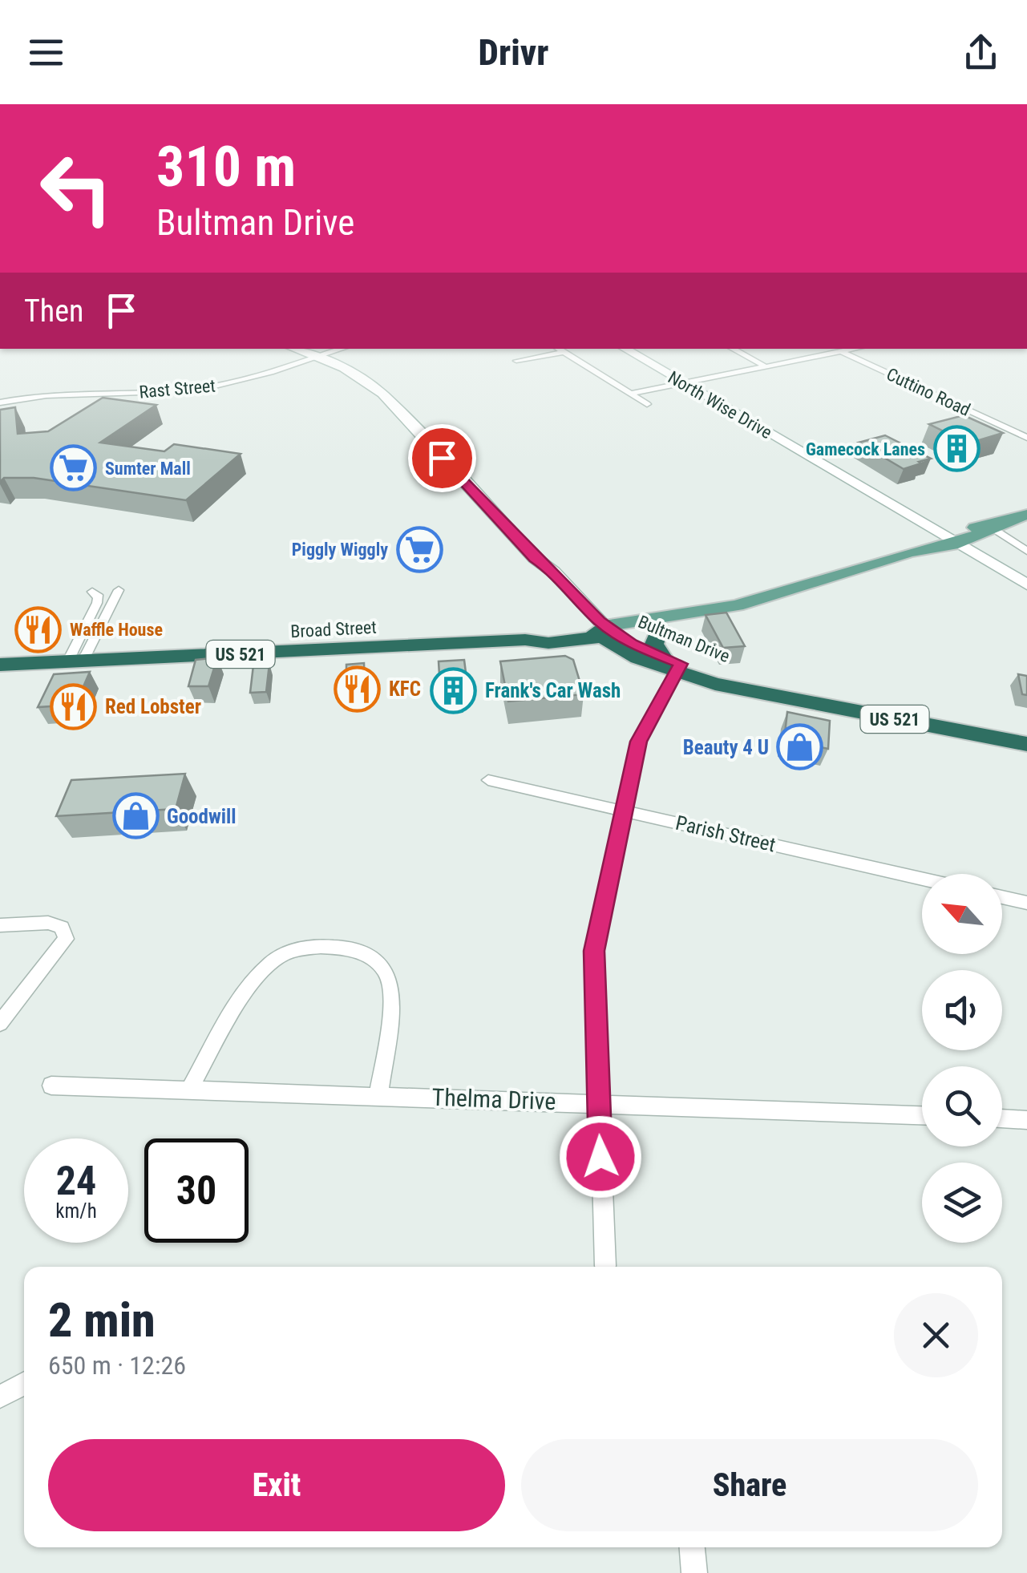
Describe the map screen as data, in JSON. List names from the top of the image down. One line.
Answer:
{"streets":{"highway":["Broad Street","Bultman Drive","US 521"],"street":["Rast Street","Cuttino Road","North Wise Drive","Parish Street","Thelma Drive"]},"crossings":[["Rast Street","Bultman Drive"],["North Wise Drive","Broad Street"],["Broad Street","Bultman Drive"],["Broad Street","US 521"],["Bultman Drive","US 521"]],"places":{"building":["Gamecock Lanes","Frank's Car Wash"],"supermarket":["Sumter Mall","Piggly Wiggly"],"restaurant":["Waffle House","KFC","Red Lobster"],"shop":["Beauty 4 U","Goodwill"]},"north":"top left","page":{"header":"Drivr","turn":["310 m","Bultman Drive"],"then":"Then","speed":"24 km/h","limit":"30","heading":["2 min","650 m · 12:26"],"buttons":["Exit","Share"]}}
